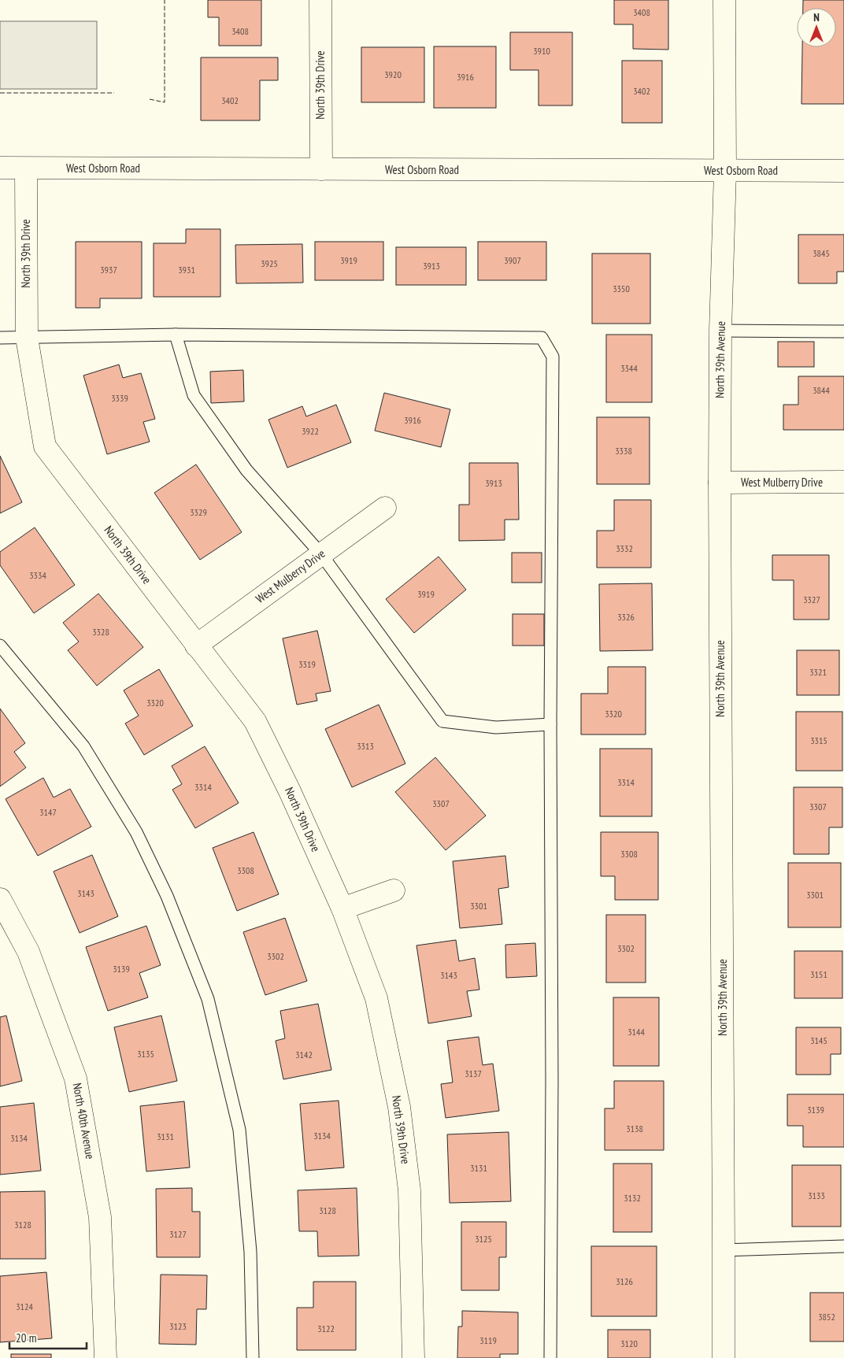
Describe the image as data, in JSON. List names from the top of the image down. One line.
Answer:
{"streets":{"street":["North 39th Drive","West Osborn Road","North 39th Avenue","West Mulberry Drive","North 40th Avenue"]},"crossings":[["North 39th Drive","West Osborn Road"],["North 39th Drive","West Mulberry Drive"],["West Osborn Road","North 39th Avenue"],["North 39th Avenue","West Mulberry Drive"]],"house_numbers":["3408","3408","3910","3920","3916","3402","3402","3845","3919","3907","3925","3913","3937","3931","3350","3344","3844","3339","3916","3922","3338","3913","3329","3332","3334","3919","3327","3326","3328","3319","3321","3320","3320","3315","3313","3314","3314","3307","3307","3147","3308","3308","3143","3301","3301","3302","3302","3139","3151","3143","3144","3145","3135","3142","3137","3139","3138","3134","3131","3134","3131","3133","3132","3128","3128","3127","3125","3126","3124","3852","3123","3122","3119","3120"],"scale_bar":"20 m","north":"top"}
